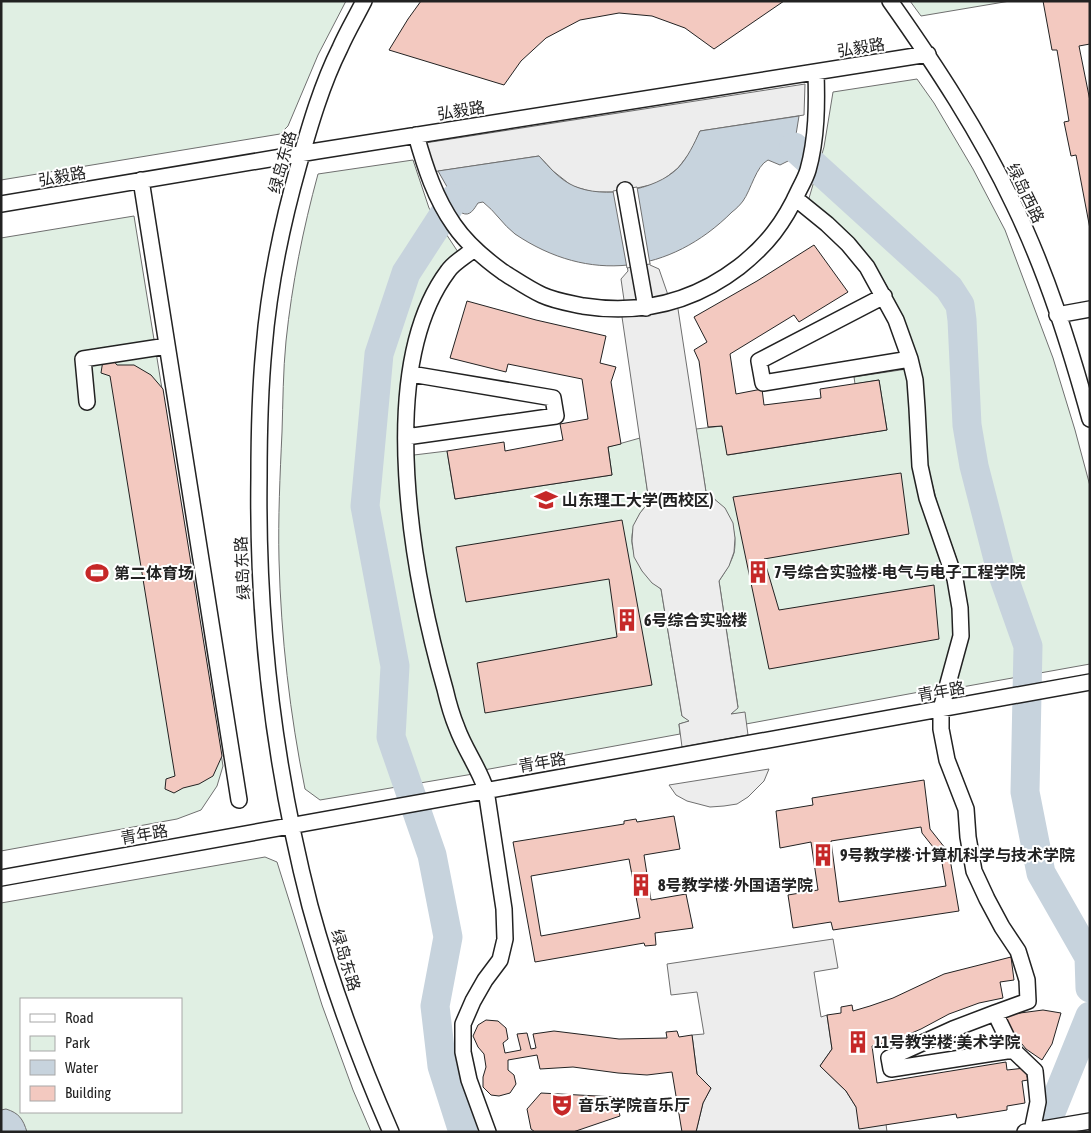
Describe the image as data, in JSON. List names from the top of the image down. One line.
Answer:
{"streets":{"street":["弘毅路","绿岛东路","绿岛西路","青年路"]},"crossings":[["弘毅路","绿岛东路"],["弘毅路","绿岛西路"],["绿岛东路","青年路"]],"places":{"school or university":["山东理工大学(西校区)"],"building":["7号综合实验楼-电气与电子工程学院","6号综合实验楼","9号教学楼·计算机科学与技术学院","8号教学楼·外国语学院","11号教学楼·美术学院"],"sports":["第二体育场"],"theatre":["音乐学院音乐厅"]},"legend":["Road","Park","Water","Building"]}
